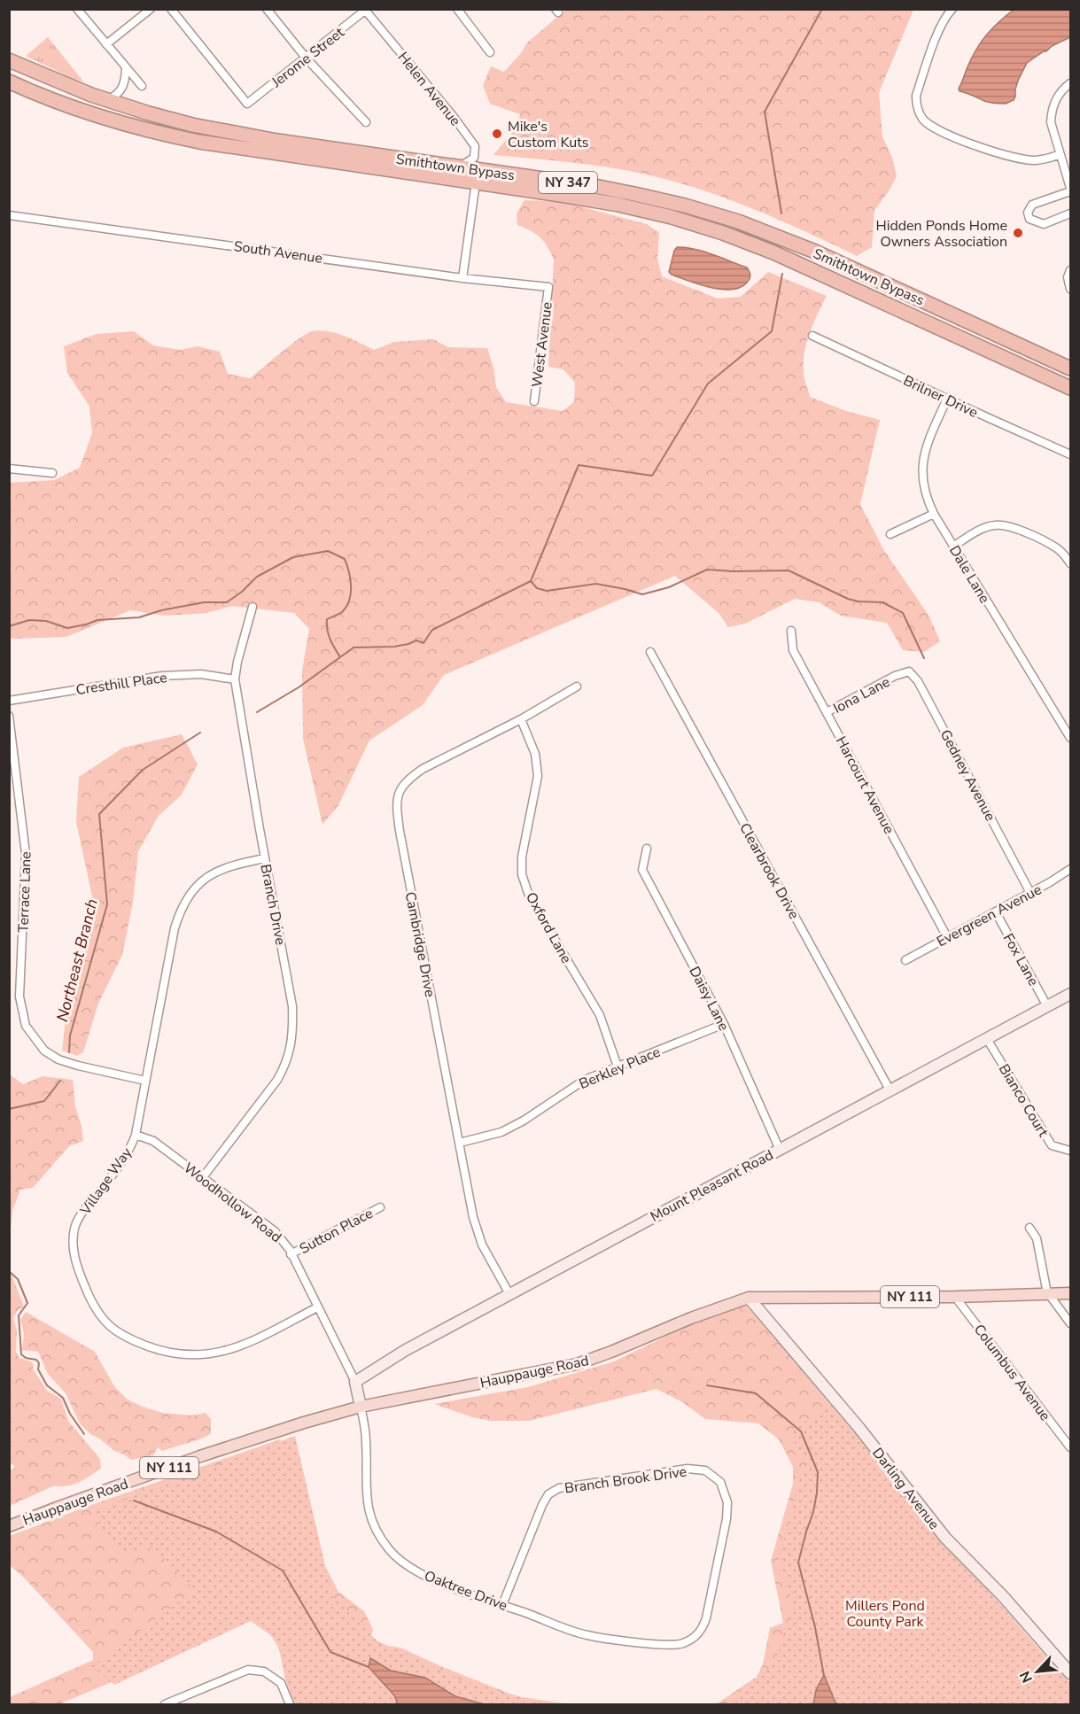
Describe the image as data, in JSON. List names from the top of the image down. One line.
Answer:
{"streets":{"highway":["Smithtown Bypass","NY 347"],"main road":["NY 111","Hauppauge Road"],"street":["Jerome Street","Helen Avenue","South Avenue","West Avenue","Brilner Drive","Dale Lane","Cresthill Place","Iona Lane","Gedney Avenue","Harcourt Avenue","Clearbrook Drive","Terrace Lane","Branch Drive","Evergreen Avenue","Oxford Lane","Cambridge Drive","Fox Lane","Daisy Lane","Berkley Place","Bianco Court","Village Way","Mount Pleasant Road","Woodhollow Road","Sutton Place","Columbus Avenue","Branch Brook Drive","Darling Avenue","Oaktree Drive"]},"crossings":[["Jerome Street","Helen Avenue"],["Helen Avenue","Smithtown Bypass"],["South Avenue","West Avenue"],["Brilner Drive","Dale Lane"],["Cresthill Place","Branch Drive"],["Iona Lane","Gedney Avenue"],["Iona Lane","Harcourt Avenue"],["Gedney Avenue","Evergreen Avenue"],["Harcourt Avenue","Evergreen Avenue"],["Clearbrook Drive","Mount Pleasant Road"],["Terrace Lane","Village Way"],["Branch Drive","Village Way"],["Branch Drive","Woodhollow Road"],["Evergreen Avenue","Fox Lane"],["Oxford Lane","Cambridge Drive"],["Oxford Lane","Berkley Place"],["Cambridge Drive","Berkley Place"],["Cambridge Drive","Mount Pleasant Road"],["Fox Lane","Mount Pleasant Road"],["Daisy Lane","Berkley Place"],["Daisy Lane","Mount Pleasant Road"],["Bianco Court","Mount Pleasant Road"],["Village Way","Woodhollow Road"],["Mount Pleasant Road","Woodhollow Road"],["Woodhollow Road","Sutton Place"],["Woodhollow Road","Hauppauge Road"],["Woodhollow Road","Oaktree Drive"],["Hauppauge Road","Columbus Avenue"],["Hauppauge Road","Darling Avenue"],["Hauppauge Road","Oaktree Drive"],["Branch Brook Drive","Oaktree Drive"]],"water":["Northeast Branch"],"parks":["Millers Pond County Park"],"places":["Mike's Custom Kuts","Hidden Ponds Home Owners Association"],"north":"bottom left"}
